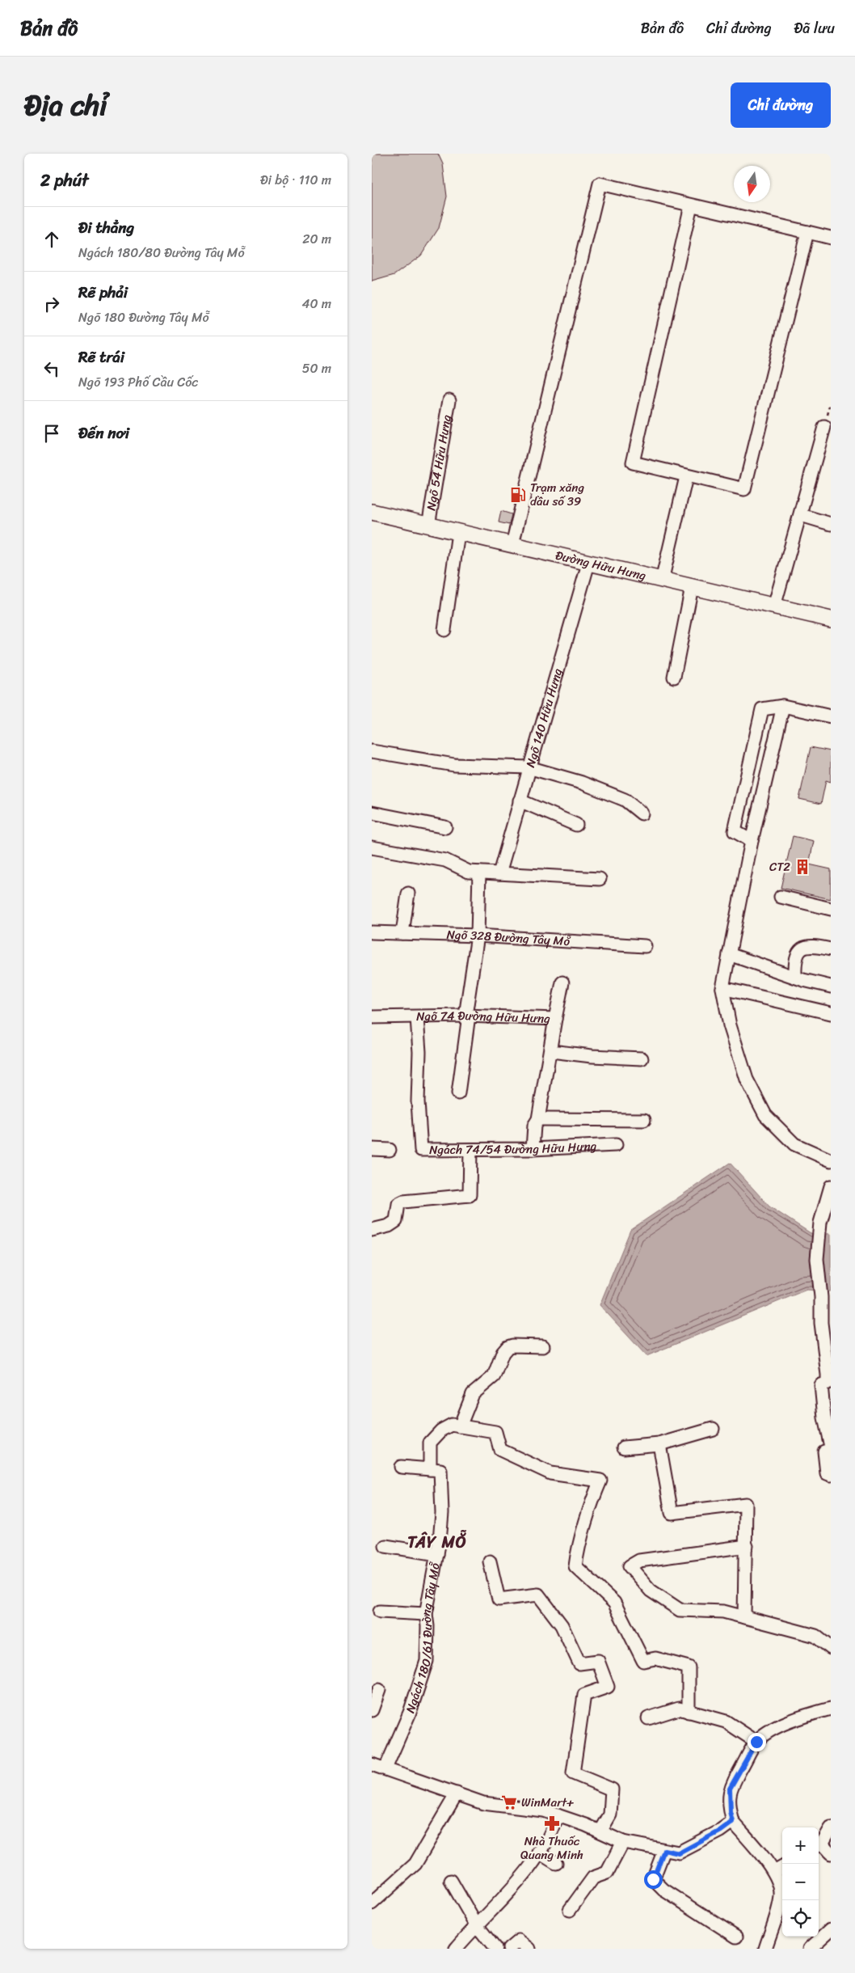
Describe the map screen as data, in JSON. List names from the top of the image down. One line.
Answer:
{"streets":{"main road":["Đường Hữu Hưng"],"street":["Ngõ 54 Hữu Hưng","Ngõ 140 Hữu Hưng","Ngõ 328 Đường Tây Mỗ","Ngõ 74 Đường Hữu Hưng","Ngách 74/54 Đường Hữu Hưng","Ngách 180/61 Đường Tây Mỗ"]},"crossings":[["Ngõ 54 Hữu Hưng","Đường Hữu Hưng"],["Đường Hữu Hưng","Ngõ 140 Hữu Hưng"],["Ngõ 74 Đường Hữu Hưng","Ngách 74/54 Đường Hữu Hưng"]],"districts":["TÂY MỖ"],"places":{"fuel station":["Trạm xăng dầu số 39"],"building":["CT2"],"supermarket":["WinMart+"],"pharmacy":["Nhà Thuốc Quang Minh"]},"north":"bottom","page":{"header":"Bản đồ","nav":["Bản đồ","Chỉ đường","Đã lưu"],"title":"Địa chỉ","buttons":"Chỉ đường","heading":["2 phút","Đi bộ · 110 m"],"list":[["Đi thẳng","Ngách 180/80 Đường Tây Mỗ","20 m"],["Rẽ phải","Ngõ 180 Đường Tây Mỗ","40 m"],["Rẽ trái","Ngõ 193 Phố Cầu Cốc","50 m"],"Đến nơi"],"map_buttons":["+","−"]}}
